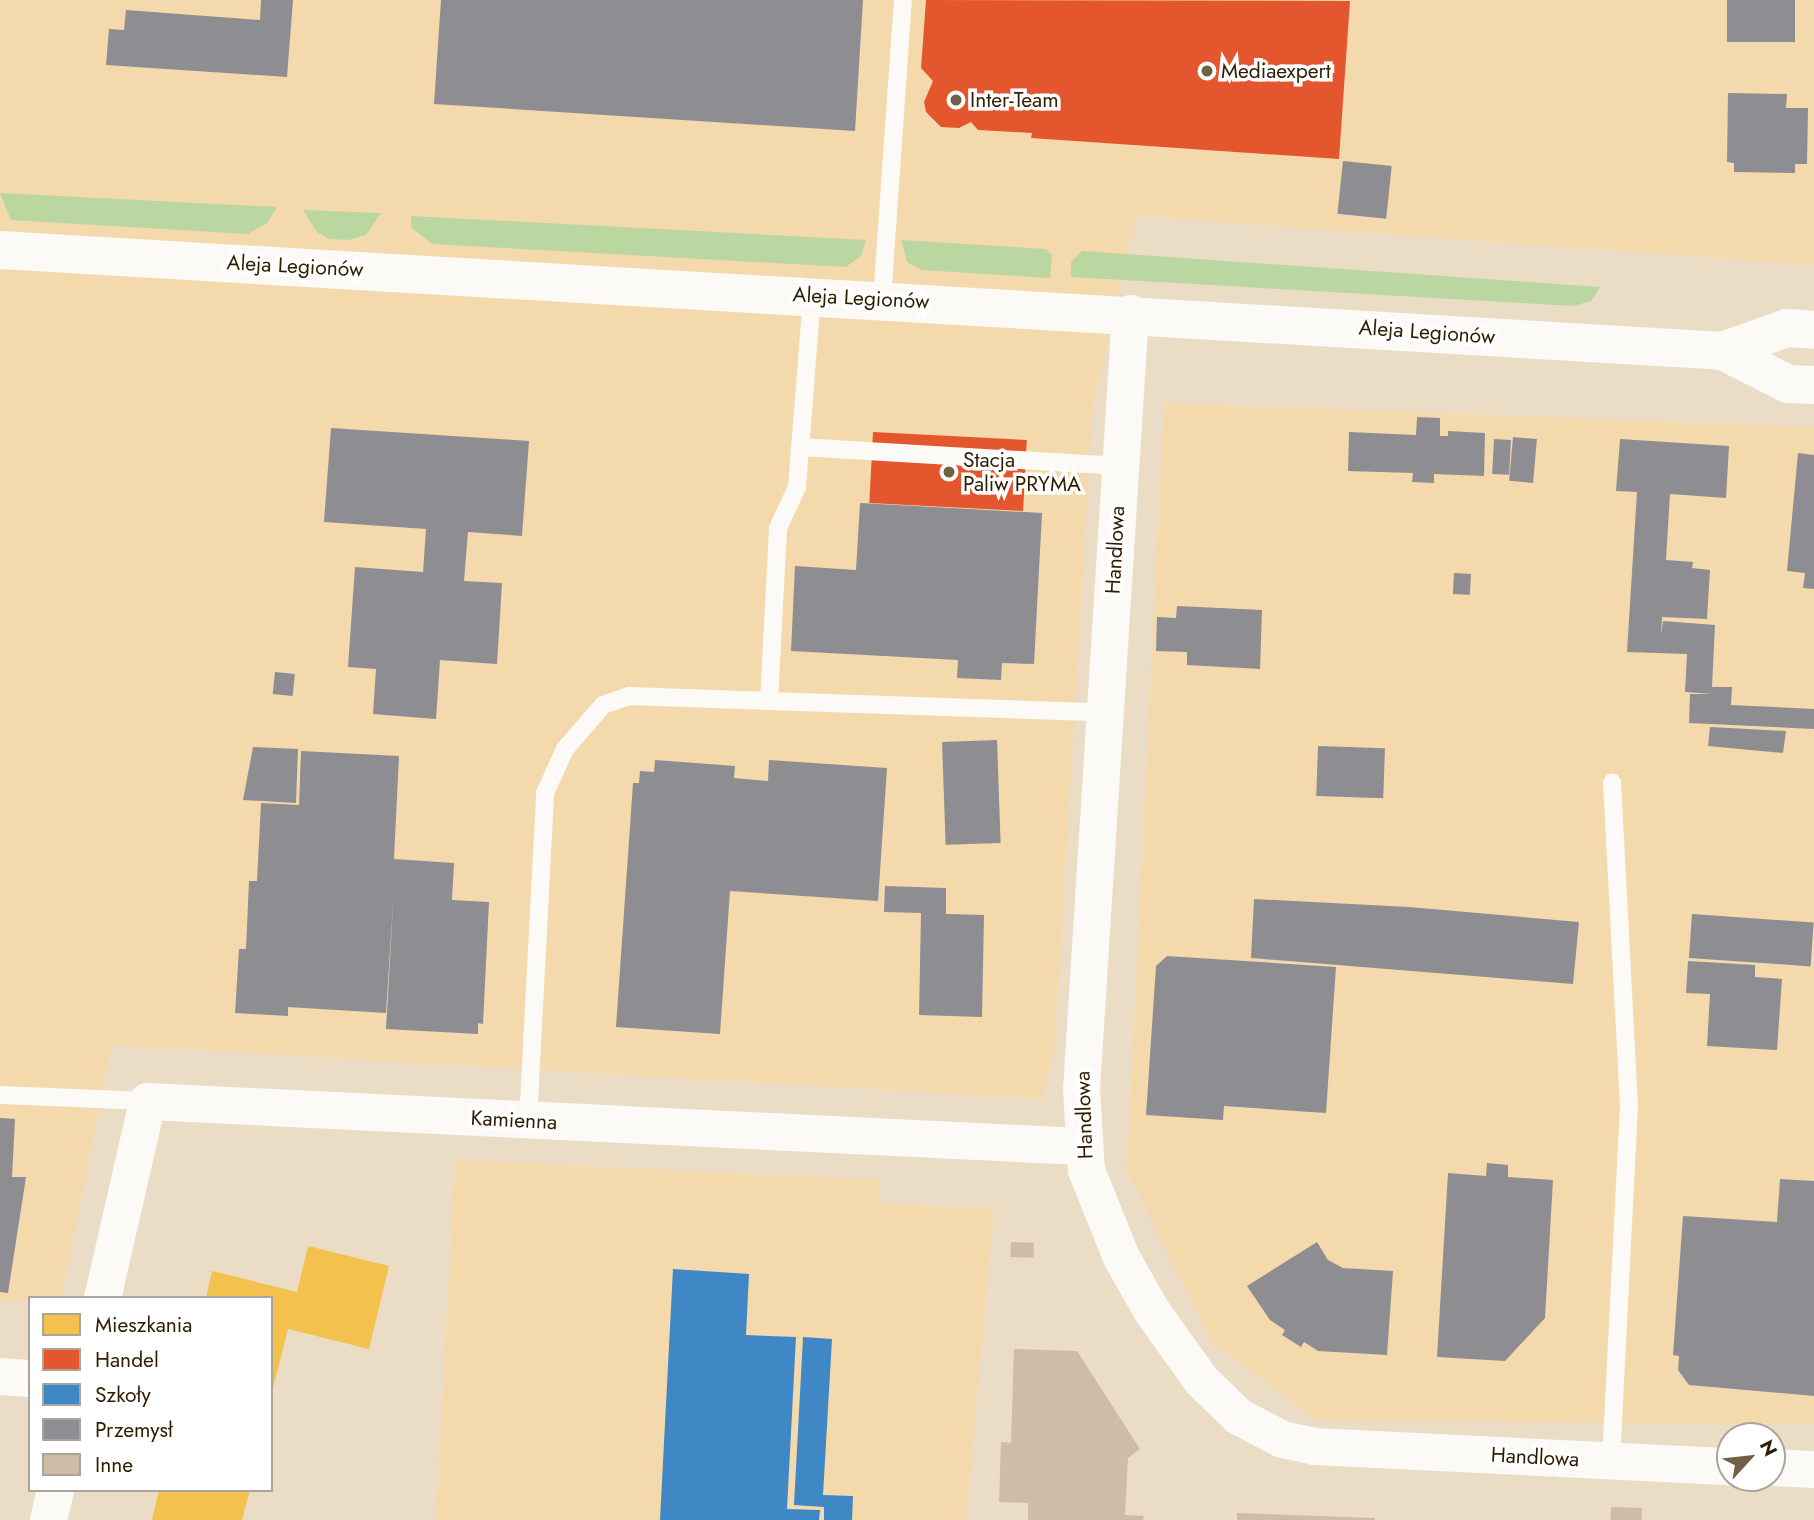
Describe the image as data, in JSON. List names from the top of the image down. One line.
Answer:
{"streets":{"main road":["Aleja Legionów"],"street":["Handlowa","Kamienna"]},"crossings":[["Aleja Legionów","Handlowa"],["Handlowa","Kamienna"]],"places":["Mediaexpert","Inter-Team","Stacja Paliw PRYMA"],"legend":["Mieszkania","Handel","Szkoły","Przemysł","Inne"],"north":"top right"}
